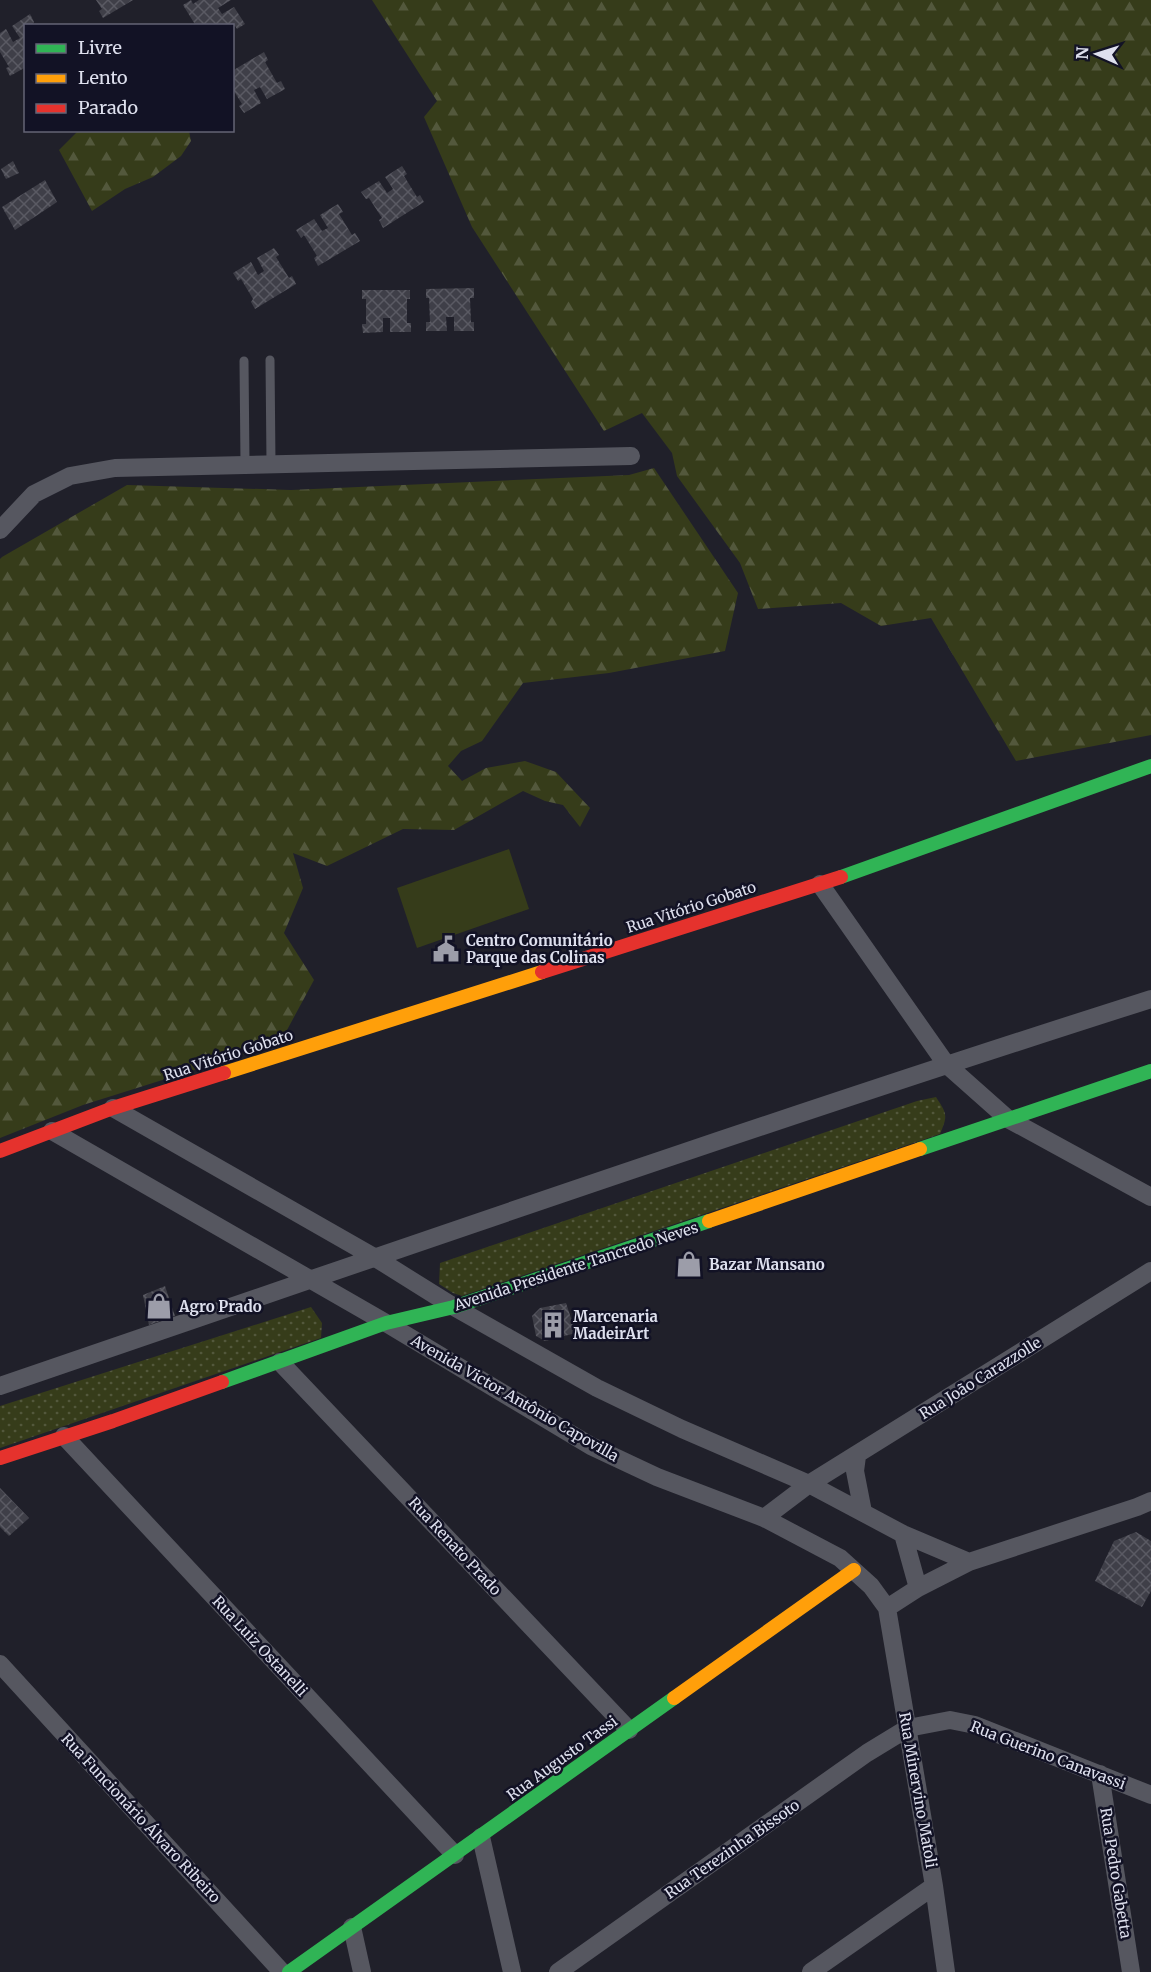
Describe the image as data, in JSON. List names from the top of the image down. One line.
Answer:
{"streets":{"street":["Rua Vitório Gobato","Avenida Presidente Tancredo Neves","Rua João Carazzolle","Avenida Victor Antônio Capovilla","Rua Renato Prado","Rua Luiz Ostanelli","Rua Guerino Canavassi","Rua Augusto Tassi","Rua Minervino Matoli","Rua Funcionário Álvaro Ribeiro","Rua Terezinha Bissoto","Rua Pedro Gabetta"]},"crossings":[["Rua Vitório Gobato","Avenida Victor Antônio Capovilla"],["Avenida Presidente Tancredo Neves","Avenida Victor Antônio Capovilla"],["Avenida Presidente Tancredo Neves","Rua Renato Prado"],["Avenida Presidente Tancredo Neves","Rua Luiz Ostanelli"],["Rua João Carazzolle","Avenida Victor Antônio Capovilla"],["Avenida Victor Antônio Capovilla","Rua Augusto Tassi"],["Avenida Victor Antônio Capovilla","Rua Minervino Matoli"],["Rua Renato Prado","Rua Augusto Tassi"],["Rua Luiz Ostanelli","Rua Augusto Tassi"],["Rua Guerino Canavassi","Rua Minervino Matoli"],["Rua Guerino Canavassi","Rua Terezinha Bissoto"],["Rua Guerino Canavassi","Rua Pedro Gabetta"],["Rua Minervino Matoli","Rua Terezinha Bissoto"]],"places":{"public building":["Centro Comunitário Parque das Colinas"],"shop":["Bazar Mansano","Agro Prado"],"building":["Marcenaria MadeirArt"]},"legend":["Livre","Lento","Parado"],"north":"left"}
